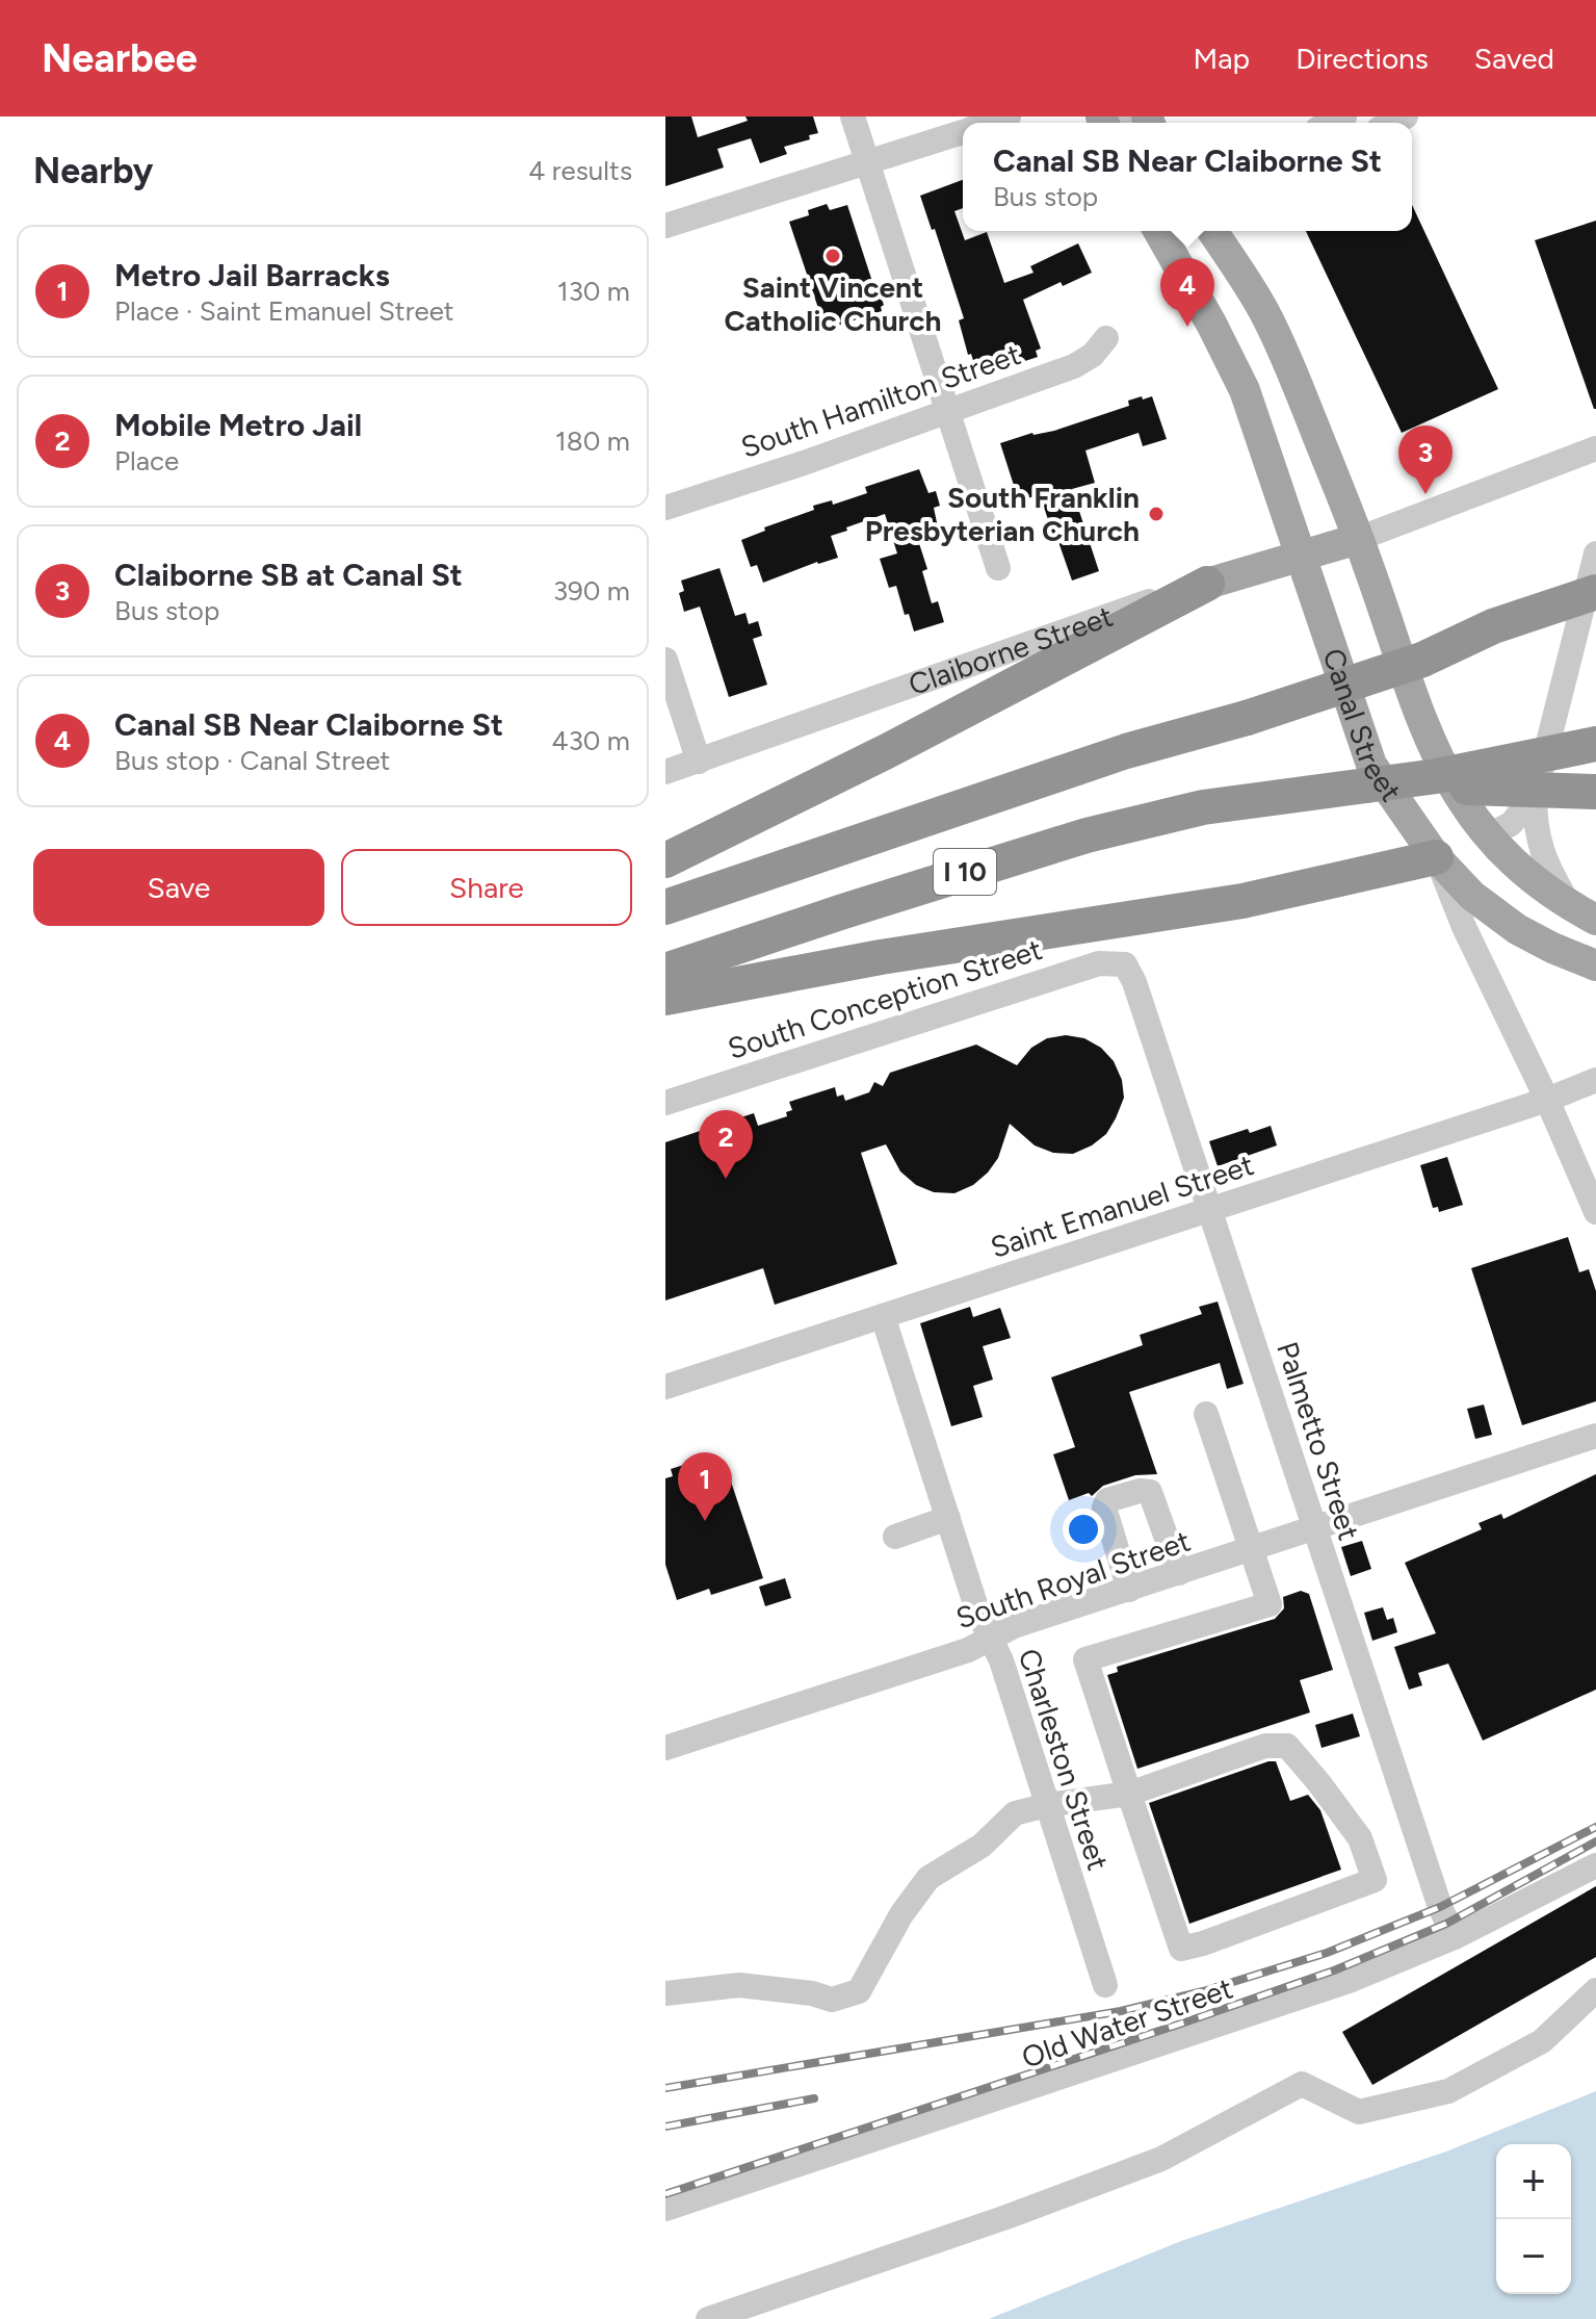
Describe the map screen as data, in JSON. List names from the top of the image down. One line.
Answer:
{"streets":{"highway":["I 10"],"main road":["Claiborne Street","Canal Street"],"street":["South Hamilton Street","South Conception Street","Saint Emanuel Street","Palmetto Street","South Royal Street","Charleston Street","Old Water Street"]},"crossings":[["Claiborne Street","Canal Street"],["Canal Street","Saint Emanuel Street"],["South Conception Street","Palmetto Street"],["Saint Emanuel Street","Palmetto Street"],["Saint Emanuel Street","Charleston Street"],["Palmetto Street","South Royal Street"],["Palmetto Street","Old Water Street"],["South Royal Street","Charleston Street"]],"places":["Saint Vincent Catholic Church","South Franklin Presbyterian Church"],"page":{"header":"Nearbee","nav":["Map","Directions","Saved"],"heading":["Nearby","4 results"],"popup":["Canal SB Near Claiborne St","Bus stop"],"list":[{"mark":"1","name":"Metro Jail Barracks","note":"Place · Saint Emanuel Street","value":"130 m"},{"mark":"2","name":"Mobile Metro Jail","note":"Place","value":"180 m"},{"mark":"3","name":"Claiborne SB at Canal St","note":"Bus stop","value":"390 m"},{"mark":"4","name":"Canal SB Near Claiborne St","note":"Bus stop · Canal Street","value":"430 m"}],"pins":["4","3","2","1"],"buttons":["Save","Share"],"map_buttons":["+","−"]}}
